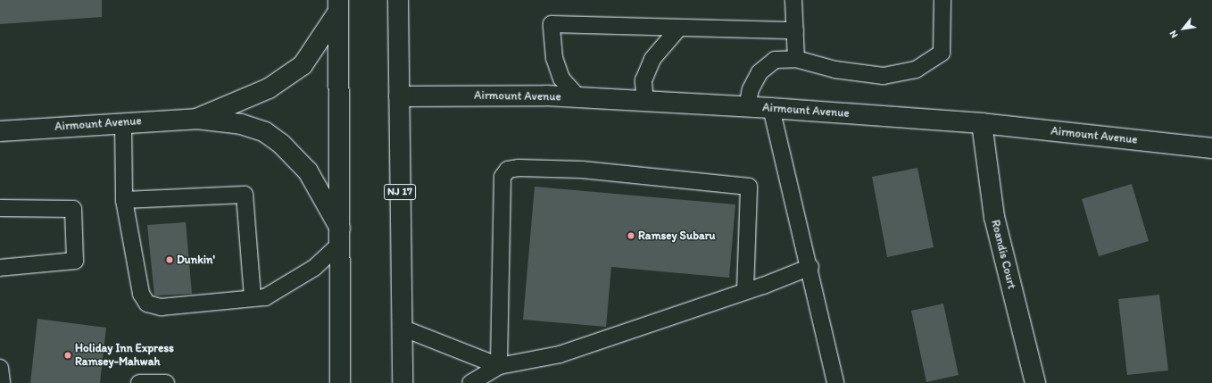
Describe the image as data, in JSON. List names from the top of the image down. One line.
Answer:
{"streets":{"main road":["Airmount Avenue","NJ 17","Roandis Court"]},"crossings":[["Airmount Avenue","NJ 17"],["Airmount Avenue","Roandis Court"]],"places":["Ramsey Subaru","Dunkin'","Holiday Inn Express Ramsey-Mahwah"],"north":"bottom left"}
